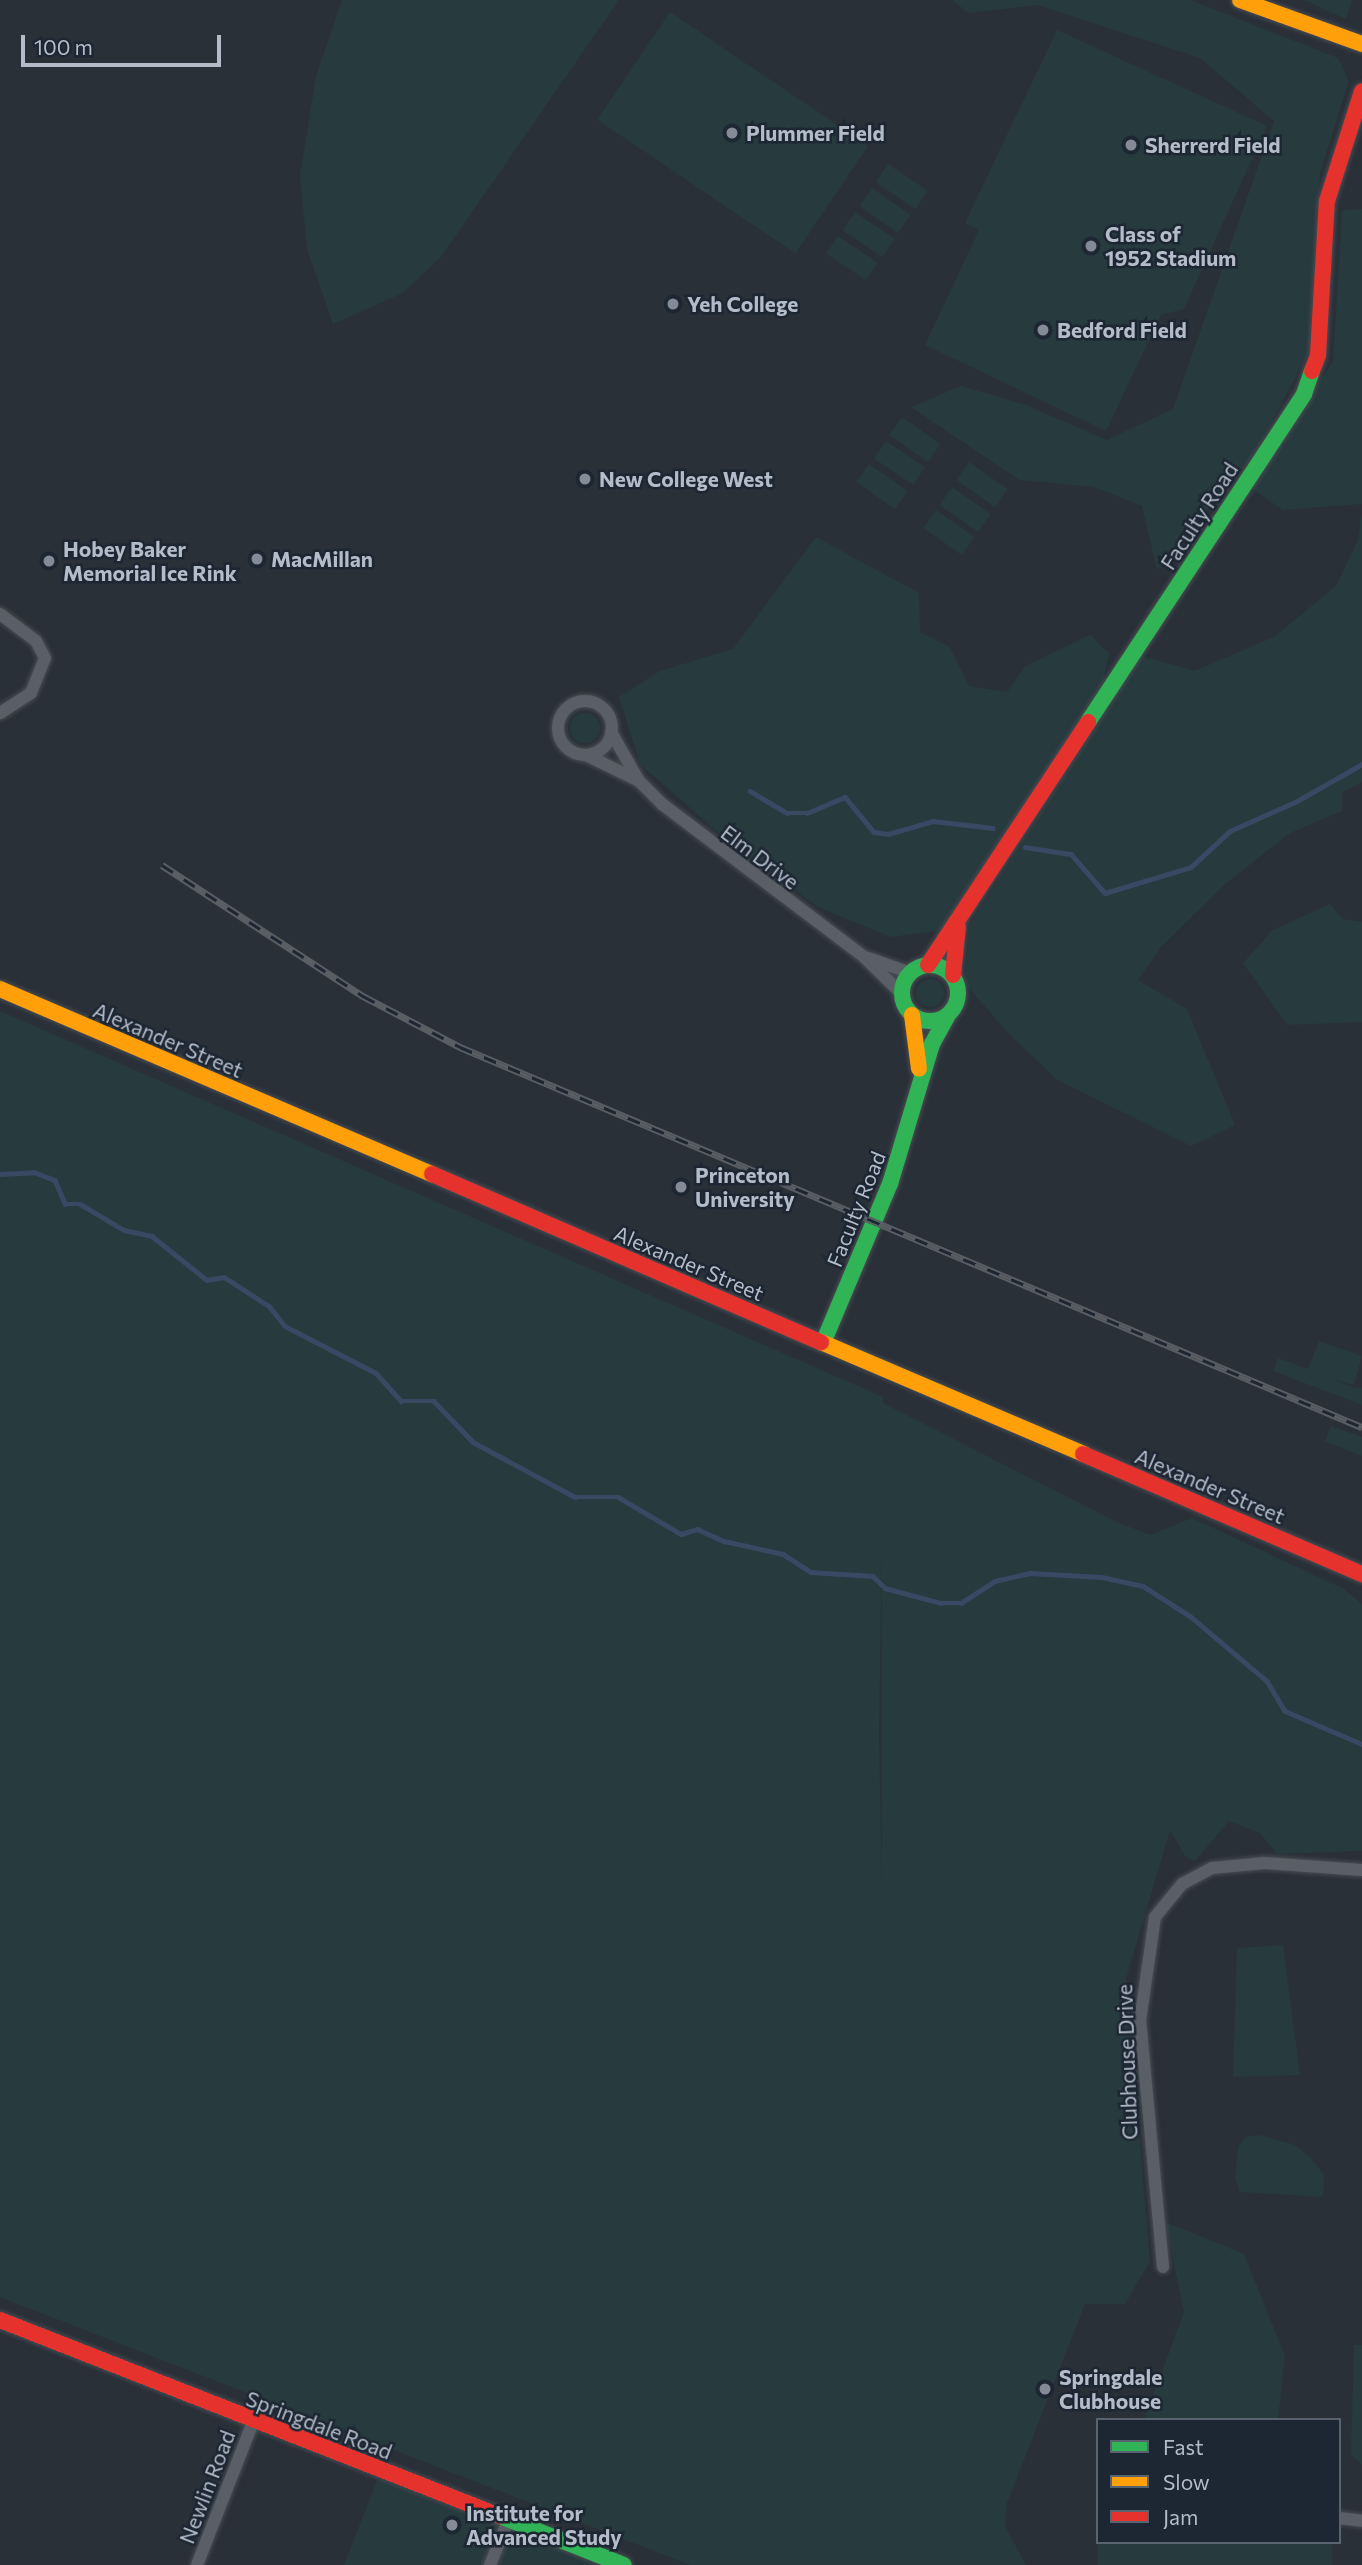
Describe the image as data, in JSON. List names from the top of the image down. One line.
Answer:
{"streets":{"street":["Faculty Road","Elm Drive","Alexander Street","Clubhouse Drive","Springdale Road","Newlin Road"]},"crossings":[["Faculty Road","Elm Drive"],["Faculty Road","Alexander Street"],["Springdale Road","Newlin Road"]],"places":["Plummer Field","Sherrerd Field","Class of 1952 Stadium","Yeh College","Bedford Field","New College West","MacMillan","Hobey Baker Memorial Ice Rink","Princeton University","Springdale Clubhouse","Institute for Advanced Study"],"legend":["Fast","Slow","Jam"],"scale_bar":"100 m"}
